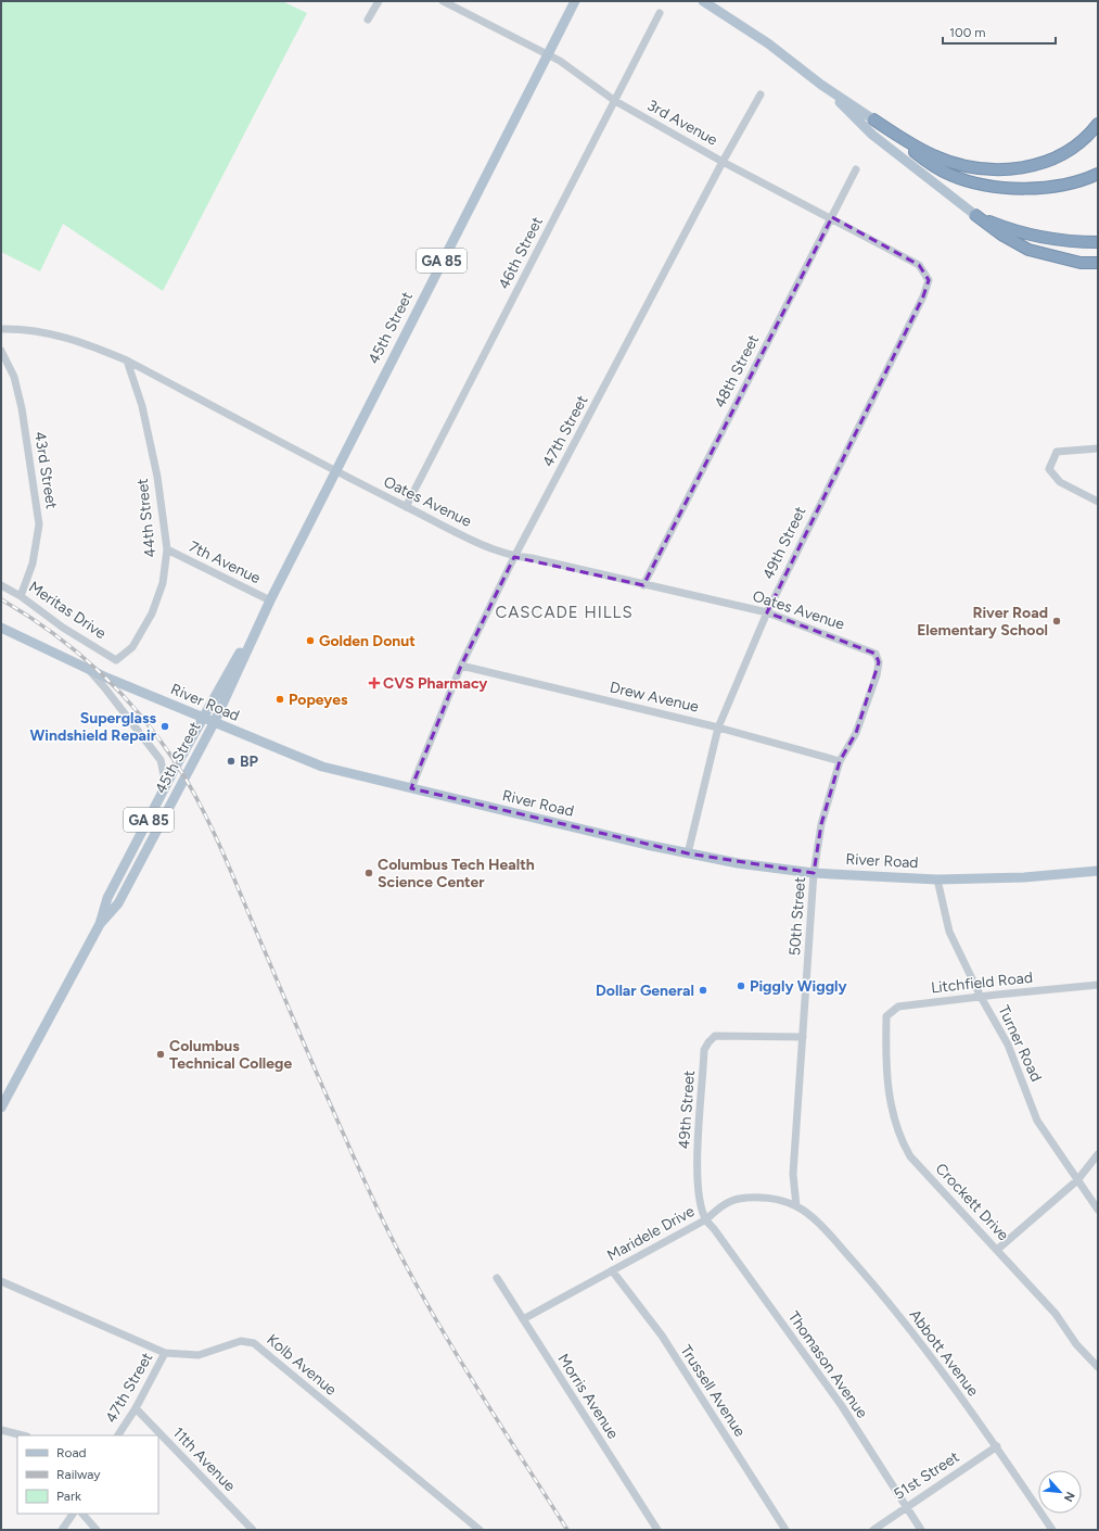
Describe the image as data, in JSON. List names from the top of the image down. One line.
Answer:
{"streets":{"main road":["GA 85","45th Street","River Road"],"street":["3rd Avenue","46th Street","48th Street","47th Street","43rd Street","Oates Avenue","44th Street","49th Street","7th Avenue","Meritas Drive","Drew Avenue","50th Street","Litchfield Road","Turner Road","Crockett Drive","Maridele Drive","Abbott Avenue","Kolb Avenue","Thomason Avenue","Trussell Avenue","Morris Avenue","11th Avenue","51st Street"]},"crossings":[["3rd Avenue","46th Street"],["3rd Avenue","45th Street"],["3rd Avenue","48th Street"],["3rd Avenue","47th Street"],["3rd Avenue","49th Street"],["46th Street","Oates Avenue"],["45th Street","Oates Avenue"],["45th Street","7th Avenue"],["45th Street","River Road"],["48th Street","Oates Avenue"],["47th Street","Oates Avenue"],["47th Street","Drew Avenue"],["47th Street","River Road"],["47th Street","Kolb Avenue"],["47th Street","11th Avenue"],["43rd Street","Meritas Drive"],["Oates Avenue","44th Street"],["Oates Avenue","49th Street"],["Oates Avenue","50th Street"],["44th Street","7th Avenue"],["44th Street","Meritas Drive"],["49th Street","Drew Avenue"],["49th Street","River Road"],["49th Street","50th Street"],["49th Street","Maridele Drive"],["49th Street","Thomason Avenue"],["Drew Avenue","50th Street"],["River Road","50th Street"],["River Road","Turner Road"],["50th Street","Maridele Drive"],["50th Street","Abbott Avenue"],["Litchfield Road","Turner Road"],["Litchfield Road","Crockett Drive"],["Maridele Drive","Abbott Avenue"],["Maridele Drive","Thomason Avenue"],["Maridele Drive","Trussell Avenue"],["Maridele Drive","Morris Avenue"],["Abbott Avenue","51st Street"],["Thomason Avenue","51st Street"]],"districts":["CASCADE HILLS"],"places":{"other":["River Road Elementary School","Golden Donut","Popeyes","Superglass Windshield Repair","BP","Columbus Tech Health Science Center","Piggly Wiggly","Dollar General","Columbus Technical College"],"health":["CVS Pharmacy"]},"legend":["Road","Railway","Park"],"scale_bar":"100 m","north":"bottom right"}
